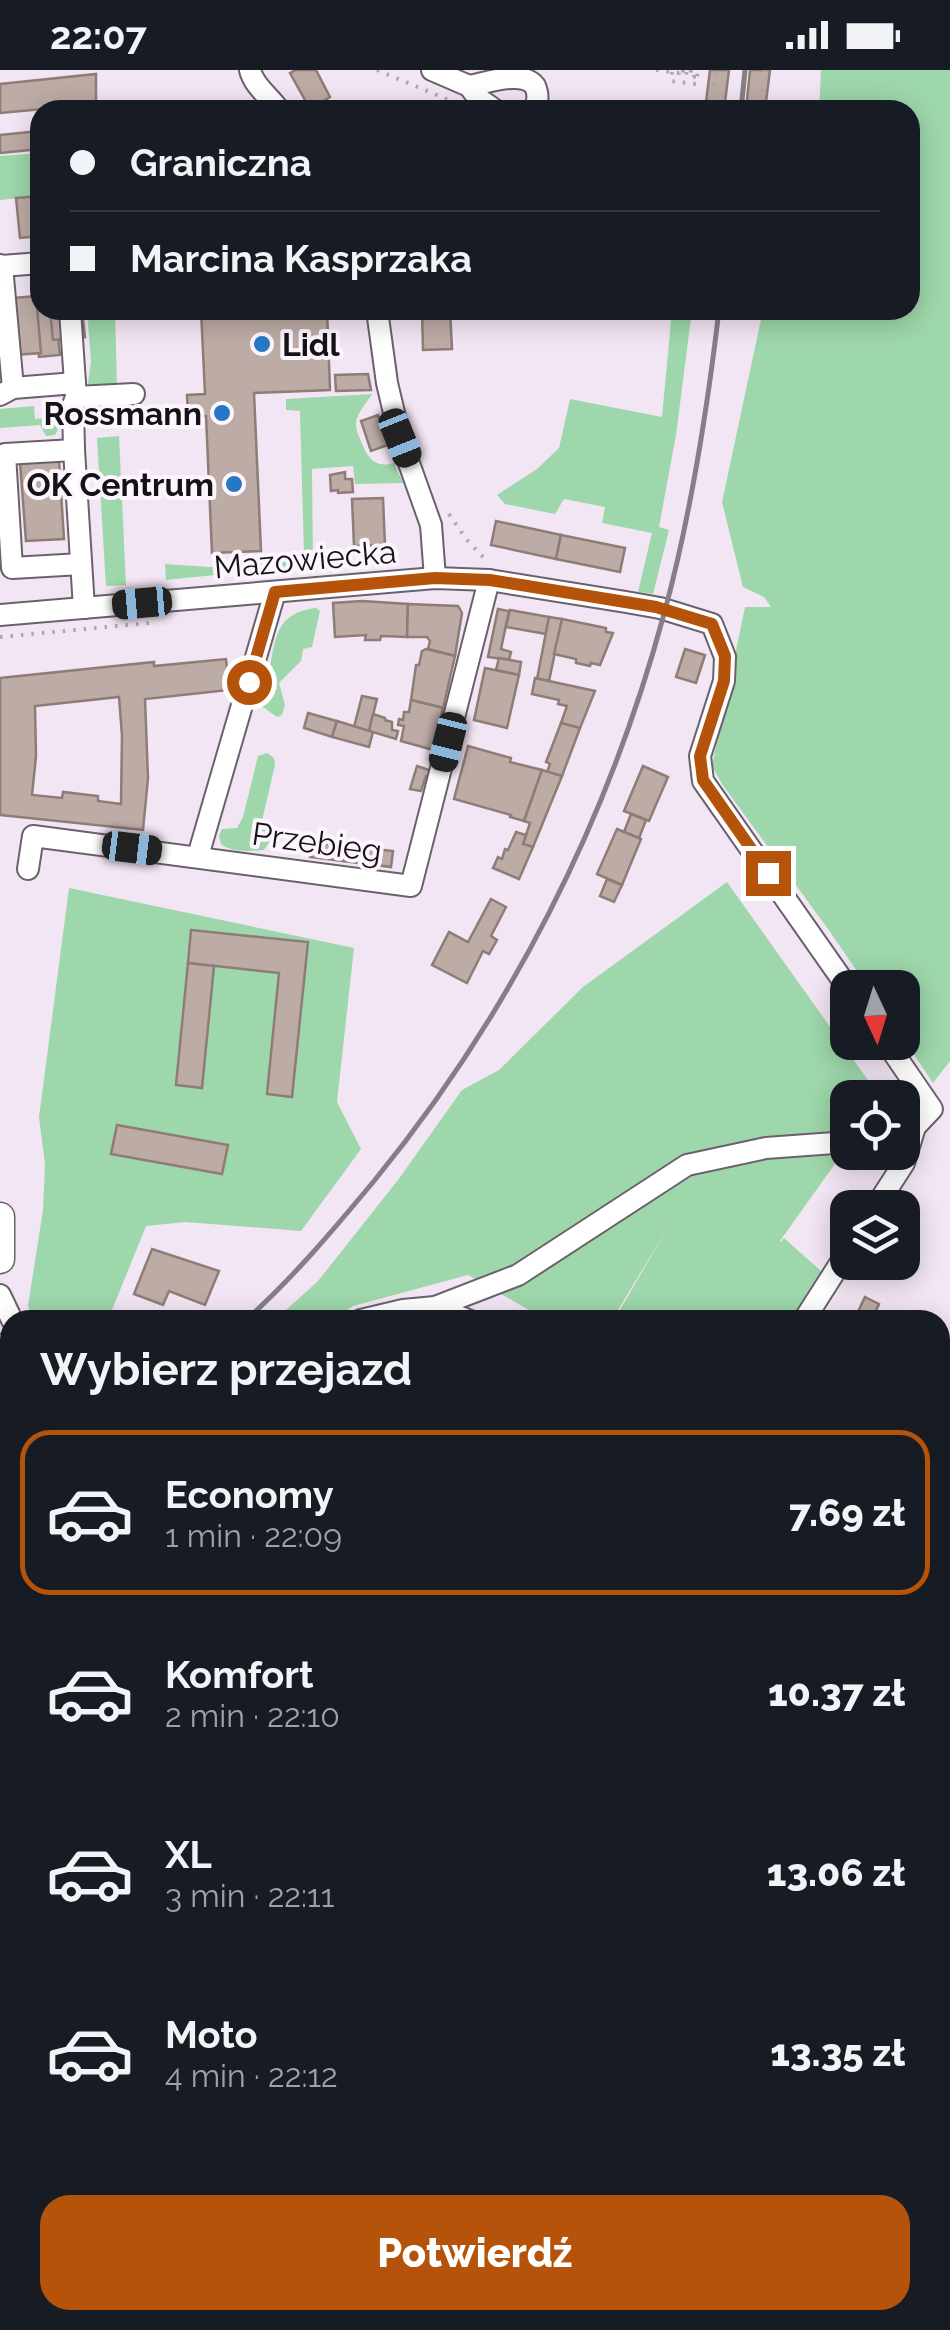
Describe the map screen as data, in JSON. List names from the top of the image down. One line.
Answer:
{"streets":{"street":["Mazowiecka","Przebieg"]},"crossings":[["Mazowiecka","Przebieg"]],"places":["Lidl","Rossmann","OK Centrum"],"north":"bottom","page":{"status":"22:07","banner":["Graniczna","Marcina Kasprzaka"],"heading":"Wybierz przejazd","list":[{"name":"Economy","note":"1 min · 22:09","value":"7.69 zł"},{"name":"Komfort","note":"2 min · 22:10","value":"10.37 zł"},{"name":"XL","note":"3 min · 22:11","value":"13.06 zł"},{"name":"Moto","note":"4 min · 22:12","value":"13.35 zł"}],"buttons":"Potwierdź"}}
